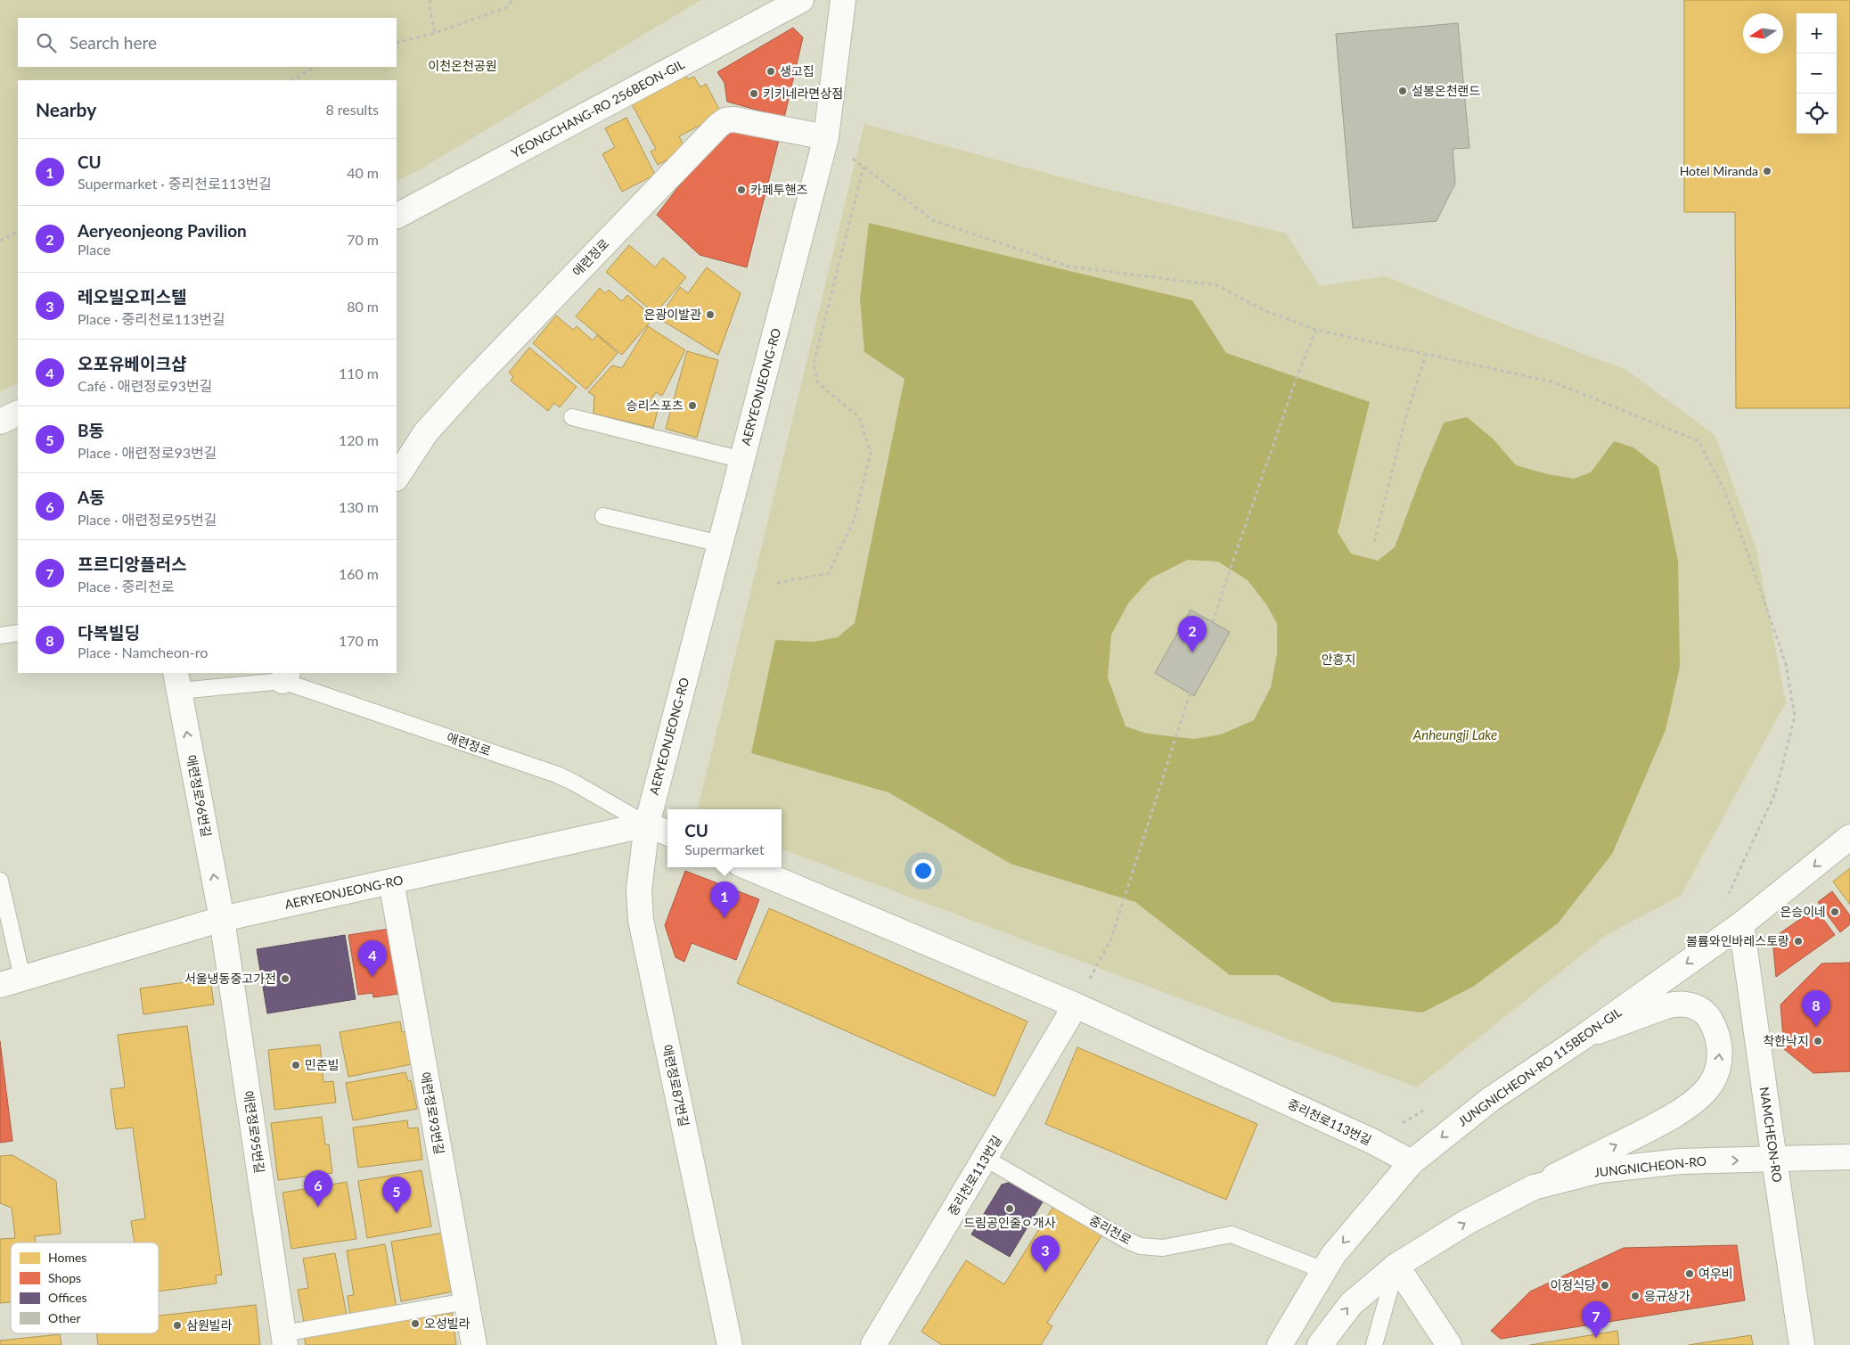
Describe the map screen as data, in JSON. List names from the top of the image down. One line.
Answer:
{"streets":{"street":["YEONGCHANG-RO 256BEON-GIL","애련정로","AERYEONJEONG-RO","애련정로96번길","JUNGNICHEON-RO 115BEON-GIL","애련정로87번길","애련정로93번길","중리천로113번길","애련정로95번길","NAMCHEON-RO","JUNGNICHEON-RO"],"lane":["중리천로"]},"crossings":[["애련정로","AERYEONJEONG-RO"],["애련정로","애련정로96번길"],["애련정로","애련정로87번길"],["AERYEONJEONG-RO","애련정로96번길"],["AERYEONJEONG-RO","애련정로87번길"],["AERYEONJEONG-RO","애련정로93번길"],["AERYEONJEONG-RO","애련정로95번길"],["애련정로96번길","애련정로95번길"],["JUNGNICHEON-RO 115BEON-GIL","중리천로113번길"],["JUNGNICHEON-RO 115BEON-GIL","NAMCHEON-RO"],["JUNGNICHEON-RO 115BEON-GIL","중리천로"],["중리천로113번길","중리천로"],["NAMCHEON-RO","JUNGNICHEON-RO"]],"one_way":["애련정로96번길","JUNGNICHEON-RO 115BEON-GIL","JUNGNICHEON-RO"],"water":["Anheungji Lake"],"parks":["이천온천공원","안흥지"],"places":["생고집","설봉온천랜드","키키네라면상점","Hotel Miranda","카페투핸즈","은광이발관","승리스포츠","은승이네","볼륨와인바레스토랑","서울냉동중고가전","착한낙지","민준빌","드림공인줄ㅇ개사","여우비","이정식당","응규상가","오성빌라","삼원빌라"],"legend":["Homes","Shops","Offices","Other"],"north":"left","page":{"map_buttons":["+","−"],"search":"Search here","heading":["Nearby","8 results"],"list":[{"mark":"1","name":"CU","note":"Supermarket · 중리천로113번길","value":"40 m"},{"mark":"2","name":"Aeryeonjeong Pavilion","note":"Place","value":"70 m"},{"mark":"3","name":"레오빌오피스텔","note":"Place · 중리천로113번길","value":"80 m"},{"mark":"4","name":"오포유베이크샵","note":"Café · 애련정로93번길","value":"110 m"},{"mark":"5","name":"B동","note":"Place · 애련정로93번길","value":"120 m"},{"mark":"6","name":"A동","note":"Place · 애련정로95번길","value":"130 m"},{"mark":"7","name":"프르디앙플러스","note":"Place · 중리천로","value":"160 m"},{"mark":"8","name":"다복빌딩","note":"Place · Namcheon-ro","value":"170 m"}],"pins":["2","1","4","8","6","5","3","7"],"popup":["CU","Supermarket"]}}
